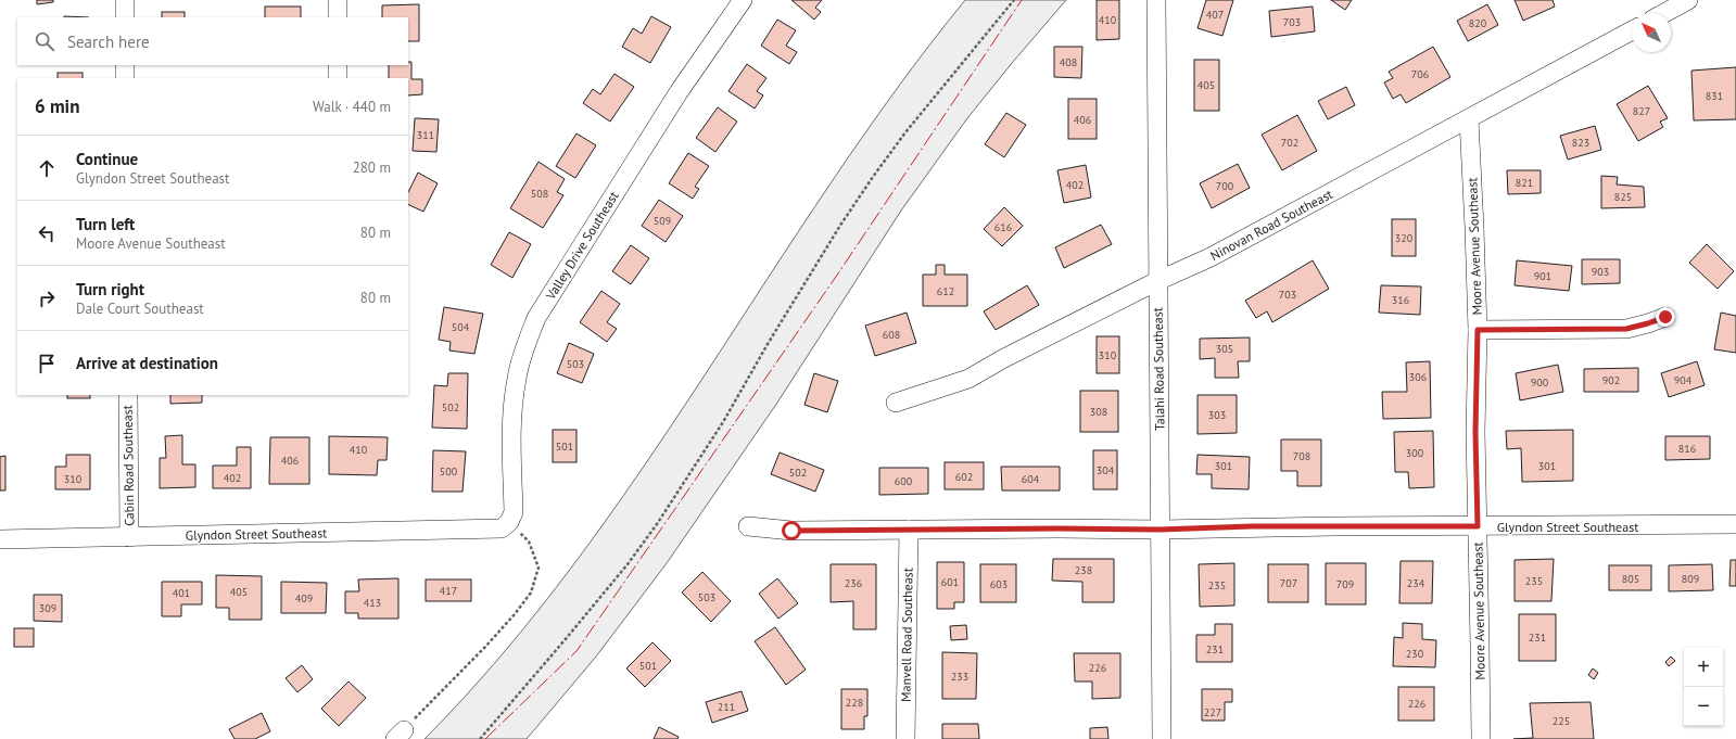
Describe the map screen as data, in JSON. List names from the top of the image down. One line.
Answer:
{"streets":{"street":["Ninovan Road Southeast","Valley Drive Southeast","Moore Avenue Southeast","Talahi Road Southeast","Cabin Road Southeast","Glyndon Street Southeast","Manvell Road Southeast"]},"crossings":[["Ninovan Road Southeast","Moore Avenue Southeast"],["Ninovan Road Southeast","Talahi Road Southeast"],["Valley Drive Southeast","Glyndon Street Southeast"],["Moore Avenue Southeast","Glyndon Street Southeast"],["Talahi Road Southeast","Glyndon Street Southeast"],["Cabin Road Southeast","Glyndon Street Southeast"],["Glyndon Street Southeast","Manvell Road Southeast"]],"house_numbers":["407","410","703","820","408","706","405","831","827","406","311","702","823","821","402","700","508","825","509","616","320","903","901","612","703","316","504","608","305","310","503","306","902","904","900","502","308","303","501","816","410","300","708","406","301","301","304","500","502","602","402","310","604","600","238","805","809","235","601","236","707","234","603","709","235","417","405","401","503","409","413","309","231","231","230","501","226","233","228","226","211","227","225"],"north":"top left","page":{"search":"Search here","heading":["6 min","Walk · 440 m"],"list":[["Continue","Glyndon Street Southeast","280 m"],["Turn left","Moore Avenue Southeast","80 m"],["Turn right","Dale Court Southeast","80 m"],"Arrive at destination"],"map_buttons":["+","−"]}}
